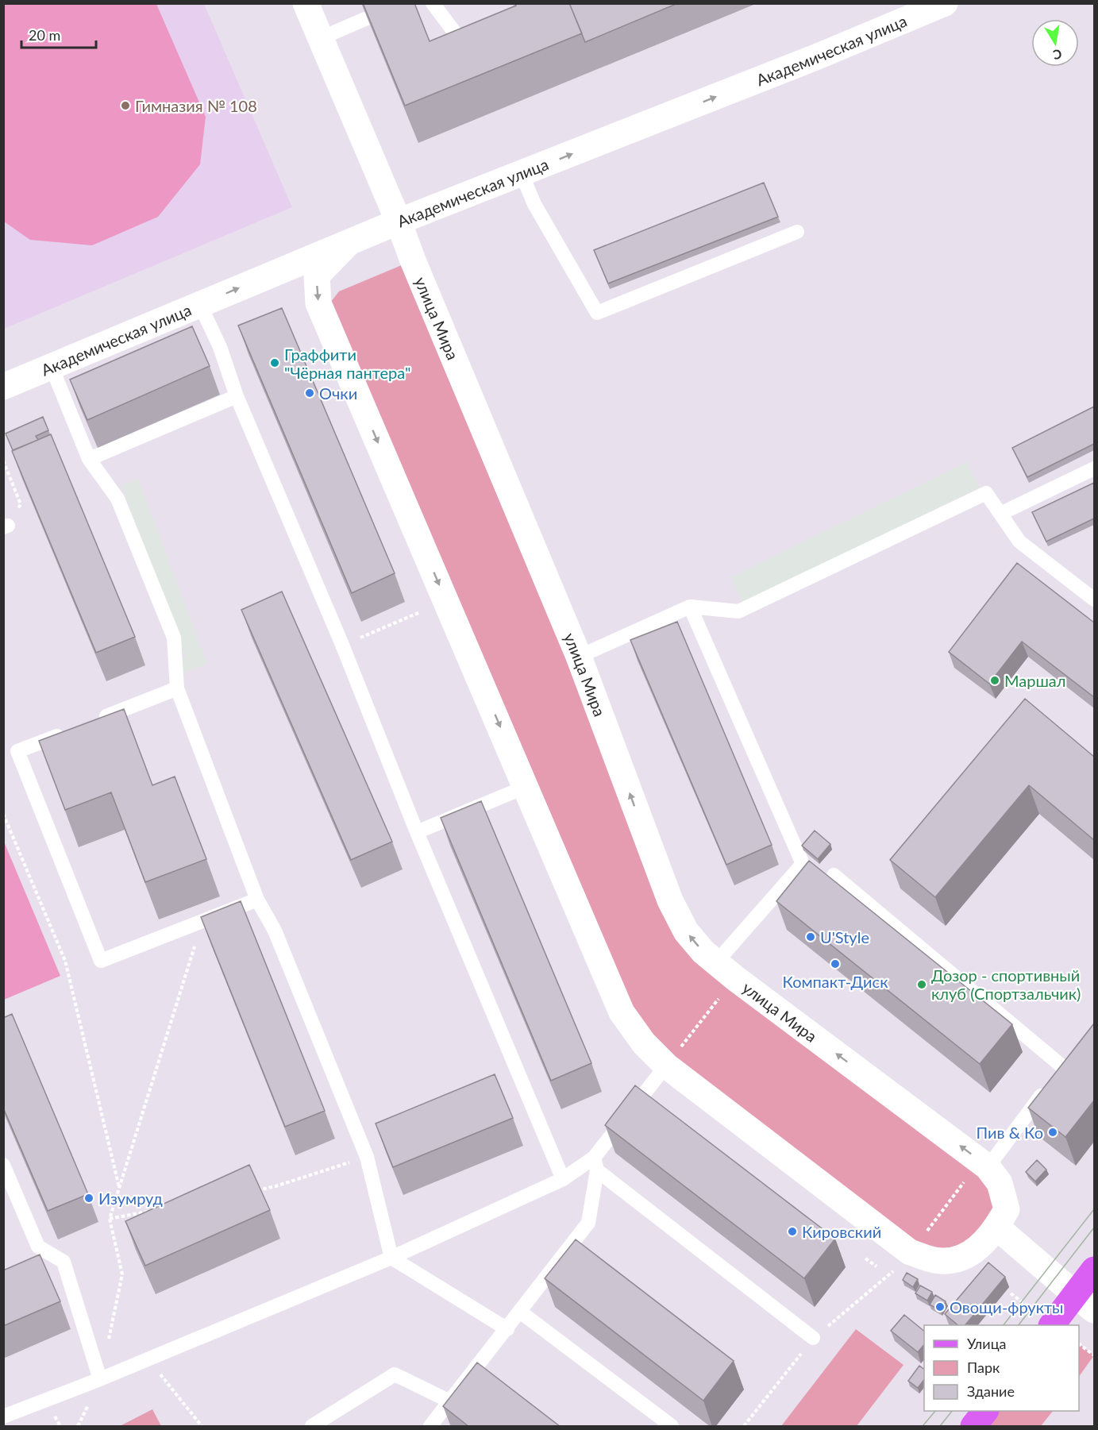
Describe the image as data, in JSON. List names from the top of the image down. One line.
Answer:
{"streets":{"street":["Академическая улица","улица Мира"]},"crossings":[["Академическая улица","улица Мира"]],"one_way":["Академическая улица"],"places":["Гимназия № 108","Граффити \"Чёрная пантера\"","Очки","Маршал","U'Style","Компакт-Диск","Дозор - спортивный клуб (Спортзальчик)","Пив & Ко","Изумруд","Кировский","Овощи-фрукты"],"legend":["Улица","Парк","Здание"],"scale_bar":"20 m","north":"bottom"}
